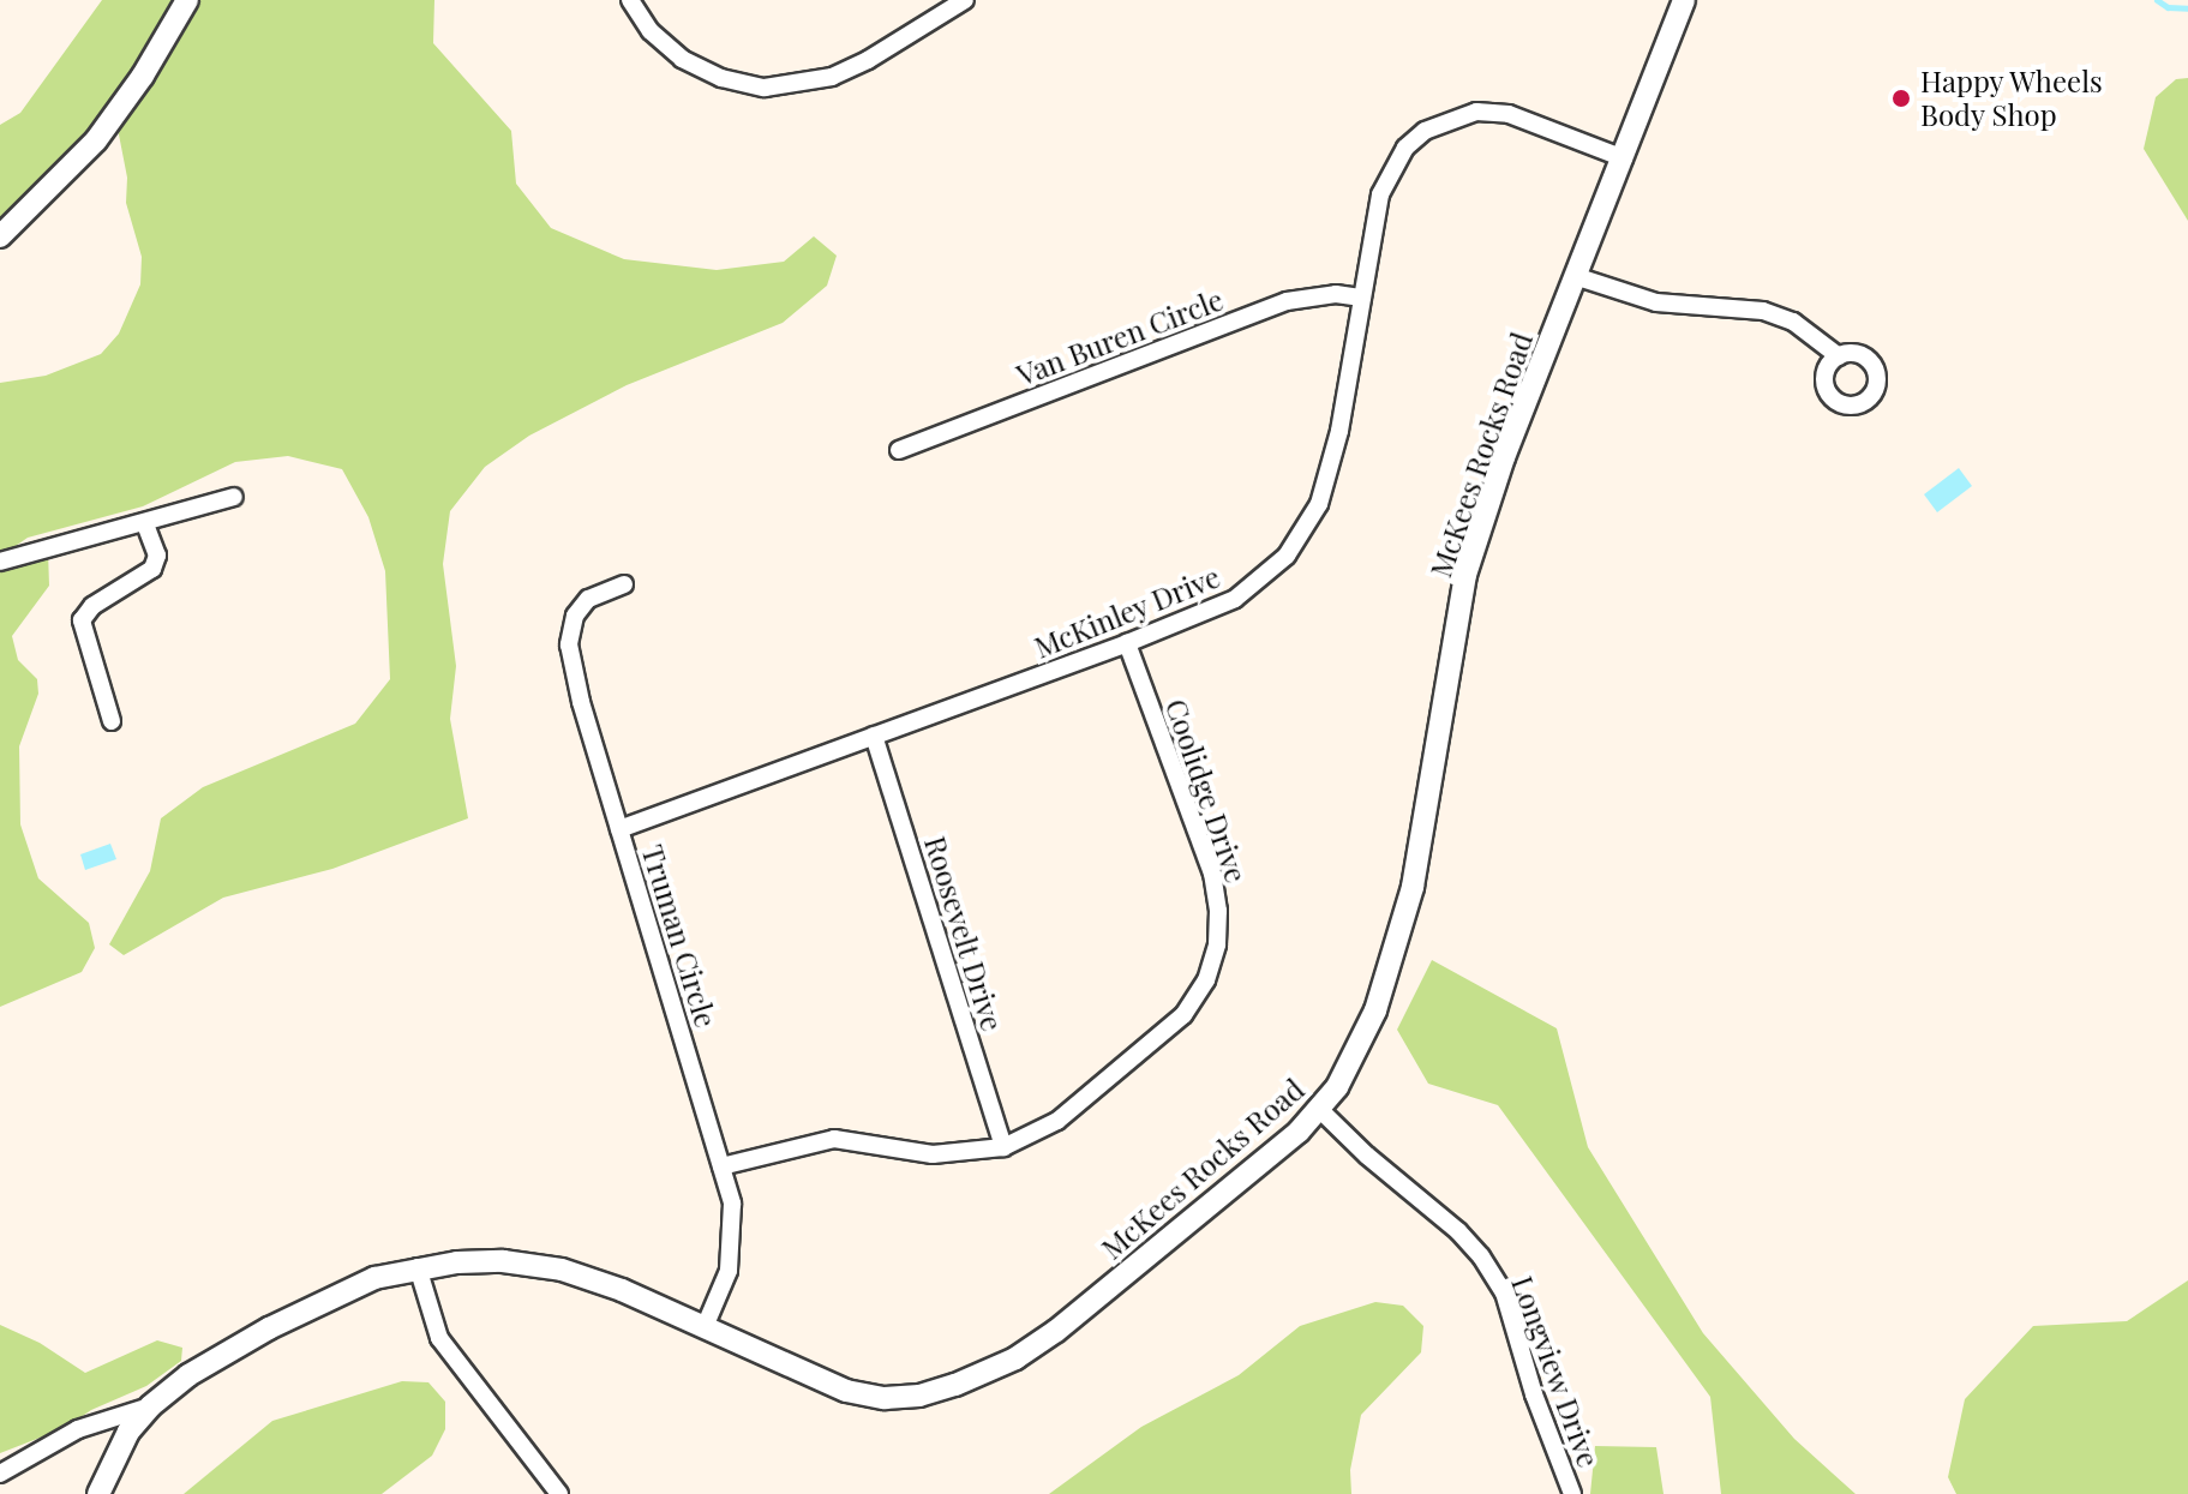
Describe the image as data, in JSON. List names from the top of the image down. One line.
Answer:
{"streets":{"street":["Van Buren Circle","McKees Rocks Road","McKinley Drive","Coolidge Drive","Roosevelt Drive","Truman Circle","Longview Drive"]},"crossings":[["Van Buren Circle","McKinley Drive"],["McKees Rocks Road","McKinley Drive"],["McKees Rocks Road","Truman Circle"],["McKees Rocks Road","Longview Drive"],["McKinley Drive","Coolidge Drive"],["McKinley Drive","Roosevelt Drive"],["McKinley Drive","Truman Circle"],["Coolidge Drive","Roosevelt Drive"],["Coolidge Drive","Truman Circle"]],"places":["Happy Wheels Body Shop"]}
